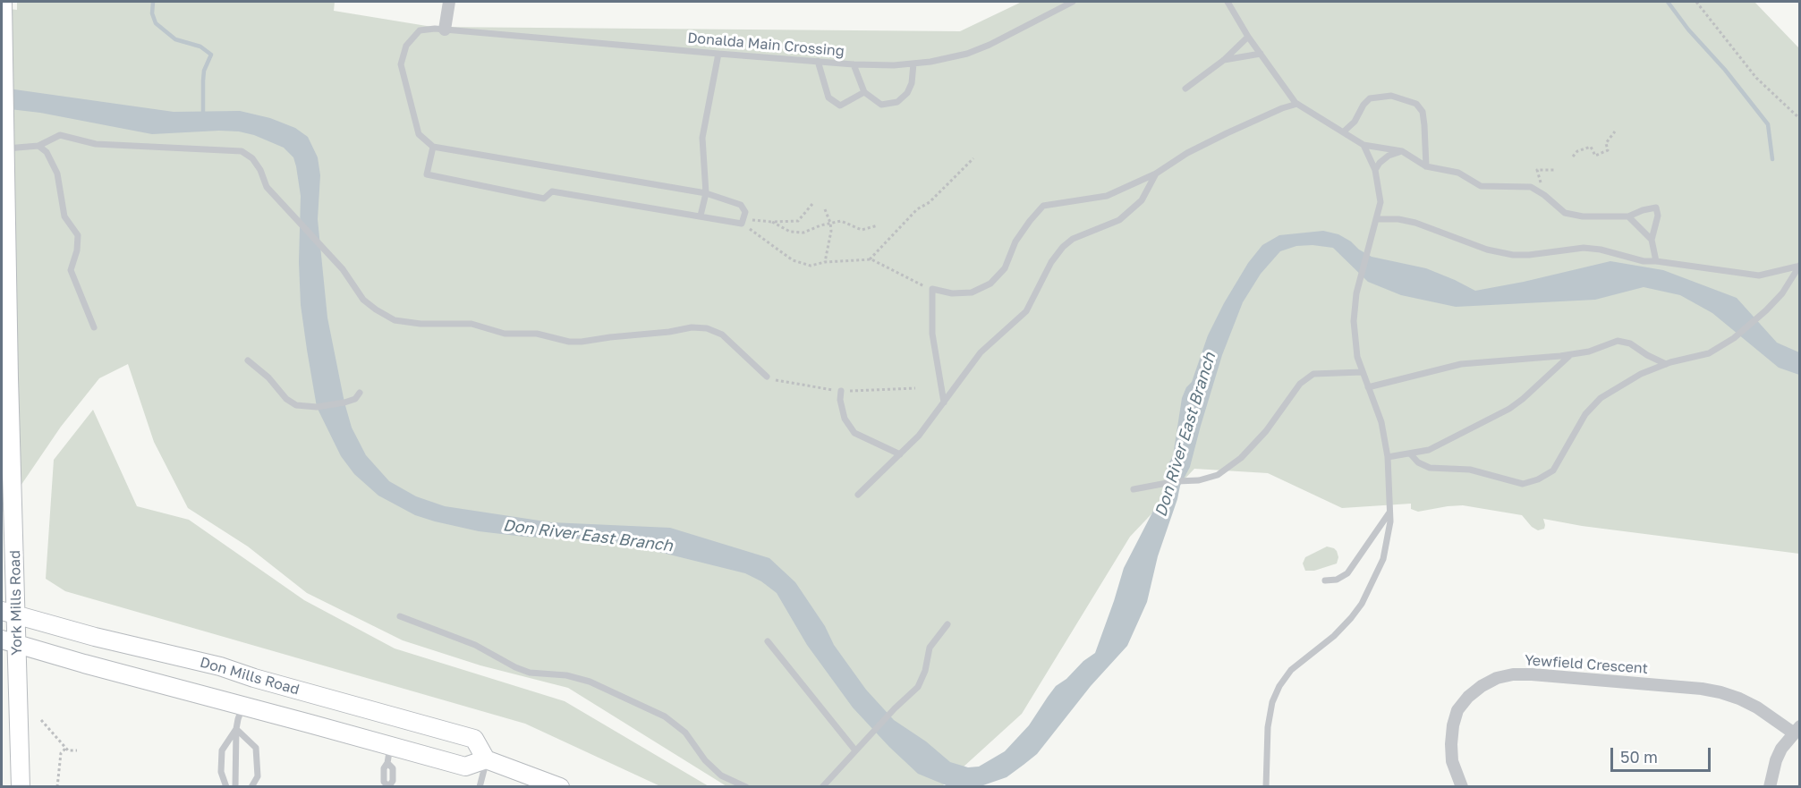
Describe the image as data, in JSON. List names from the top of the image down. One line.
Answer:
{"streets":{"main road":["York Mills Road","Don Mills Road"],"street":["Yewfield Crescent"],"lane":["Donalda Main Crossing"]},"crossings":[["York Mills Road","Don Mills Road"]],"water":["Don River East Branch"],"scale_bar":"50 m"}
